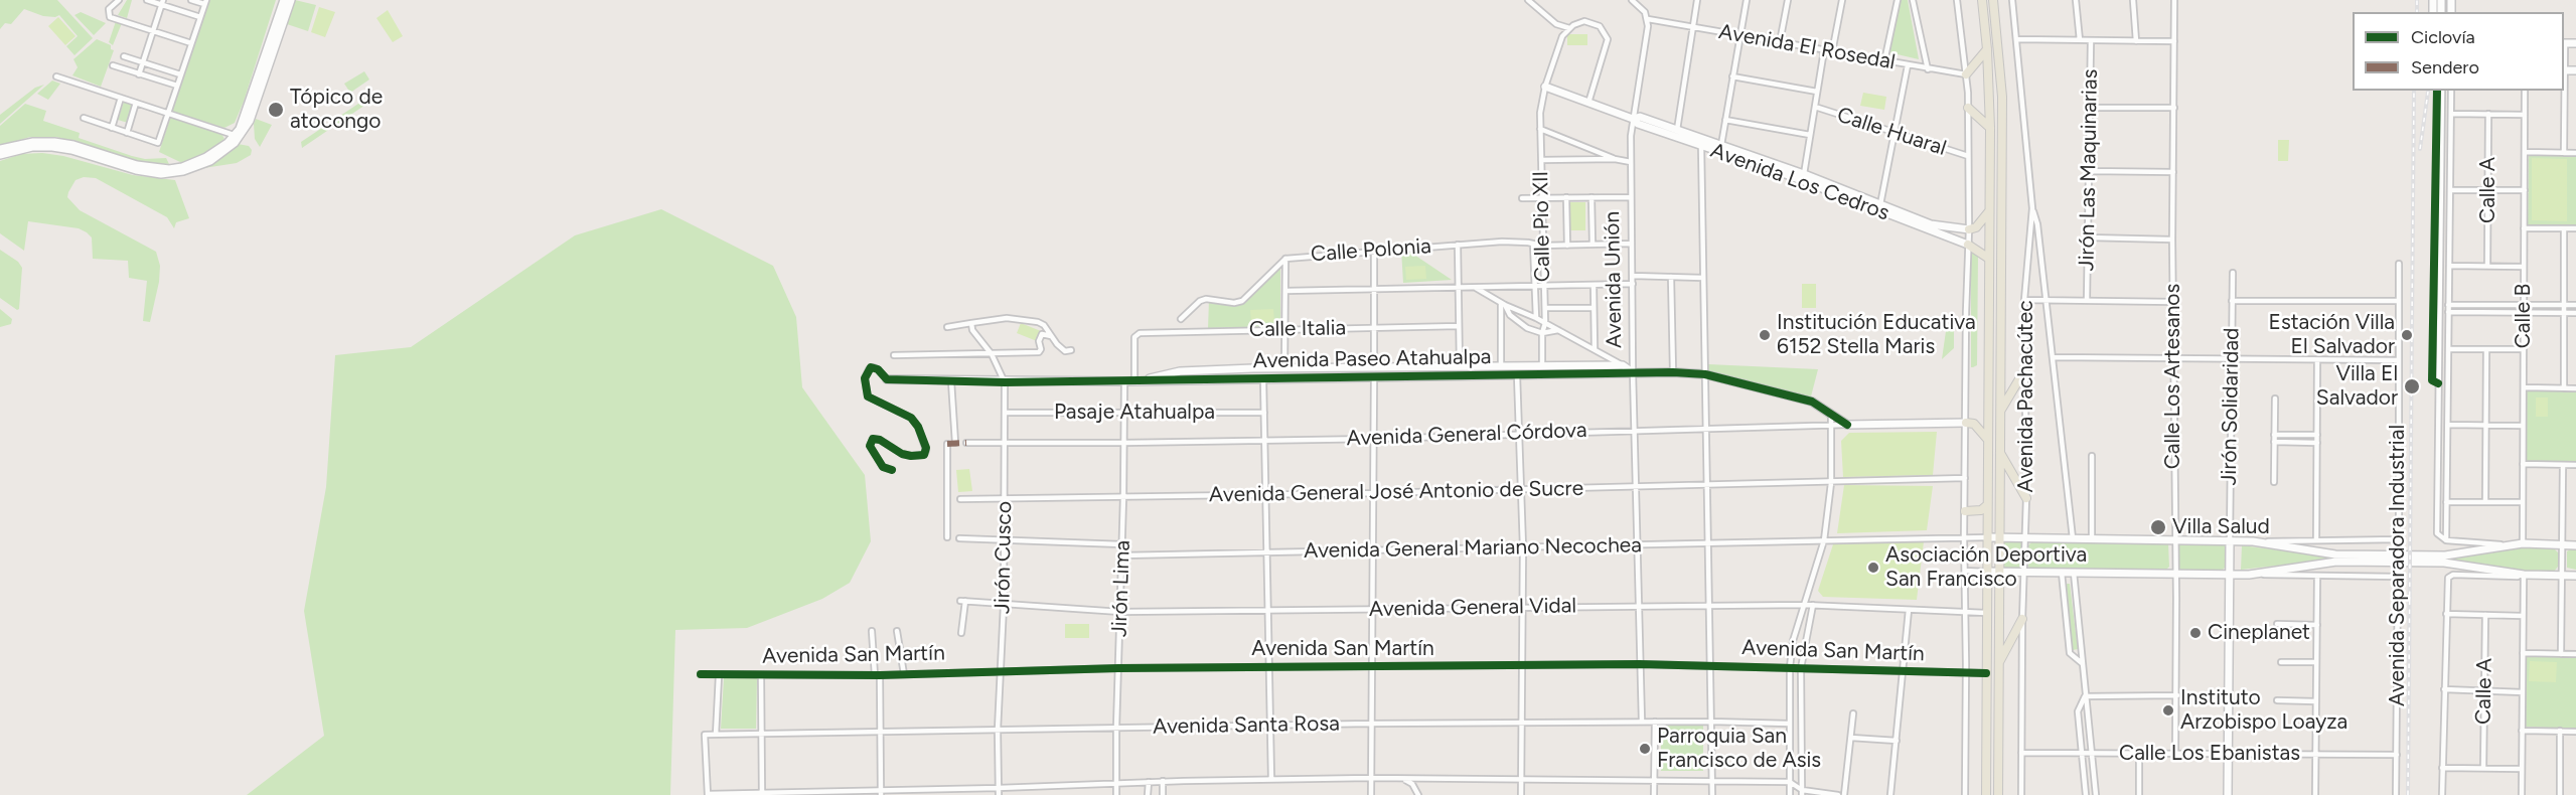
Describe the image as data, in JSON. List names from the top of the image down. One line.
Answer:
{"streets":{"main road":["Avenida Pachacútec"],"street":["Avenida El Rosedal","Calle Huaral","Jirón Las Maquinarias","Avenida Los Cedros","Calle A","Calle Pio XII","Calle Polonia","Avenida Unión","Calle B","Calle Italia","Avenida Paseo Atahualpa","Calle Los Artesanos","Jirón Solidaridad","Pasaje Atahualpa","Avenida General Córdova","Avenida General José Antonio de Sucre","Avenida General Mariano Necochea","Jirón Cusco","Avenida Separadora Industrial","Jirón Lima","Avenida General Vidal","Avenida San Martín","Avenida Santa Rosa","Calle Los Ebanistas"]},"crossings":[["Avenida El Rosedal","Avenida Unión"],["Avenida Los Cedros","Calle Pio XII"],["Avenida Los Cedros","Avenida Unión"],["Calle Pio XII","Calle Polonia"],["Calle Pio XII","Avenida Paseo Atahualpa"],["Calle Polonia","Avenida Unión"],["Avenida Unión","Avenida Paseo Atahualpa"],["Avenida Unión","Avenida General Córdova"],["Avenida Unión","Avenida General José Antonio de Sucre"],["Avenida Unión","Avenida General Mariano Necochea"],["Avenida Unión","Avenida General Vidal"],["Avenida Unión","Avenida San Martín"],["Avenida Unión","Avenida Santa Rosa"],["Calle Italia","Avenida Paseo Atahualpa"],["Avenida Paseo Atahualpa","Avenida General Córdova"],["Avenida Paseo Atahualpa","Jirón Cusco"],["Avenida Paseo Atahualpa","Jirón Lima"],["Calle Los Artesanos","Calle Los Ebanistas"],["Avenida Pachacútec","Avenida General Mariano Necochea"],["Avenida Pachacútec","Avenida General Vidal"],["Avenida Pachacútec","Avenida San Martín"],["Avenida Pachacútec","Calle Los Ebanistas"],["Jirón Solidaridad","Calle Los Ebanistas"],["Pasaje Atahualpa","Jirón Cusco"],["Pasaje Atahualpa","Jirón Lima"],["Avenida General Córdova","Jirón Cusco"],["Avenida General Córdova","Jirón Lima"],["Avenida General José Antonio de Sucre","Jirón Cusco"],["Avenida General José Antonio de Sucre","Jirón Lima"],["Avenida General Mariano Necochea","Jirón Lima"],["Jirón Cusco","Avenida General Vidal"],["Jirón Cusco","Avenida San Martín"],["Jirón Cusco","Avenida Santa Rosa"],["Avenida Separadora Industrial","Calle Los Ebanistas"],["Jirón Lima","Avenida General Vidal"],["Jirón Lima","Avenida San Martín"],["Jirón Lima","Avenida Santa Rosa"]],"places":["Tópico de atocongo","Institución Educativa 6152 Stella Maris","Estación Villa El Salvador","Villa El Salvador","Villa Salud","Asociación Deportiva San Francisco","Cineplanet","Instituto Arzobispo Loayza","Parroquia San Francisco de Asis"],"legend":["Ciclovía","Sendero"]}
